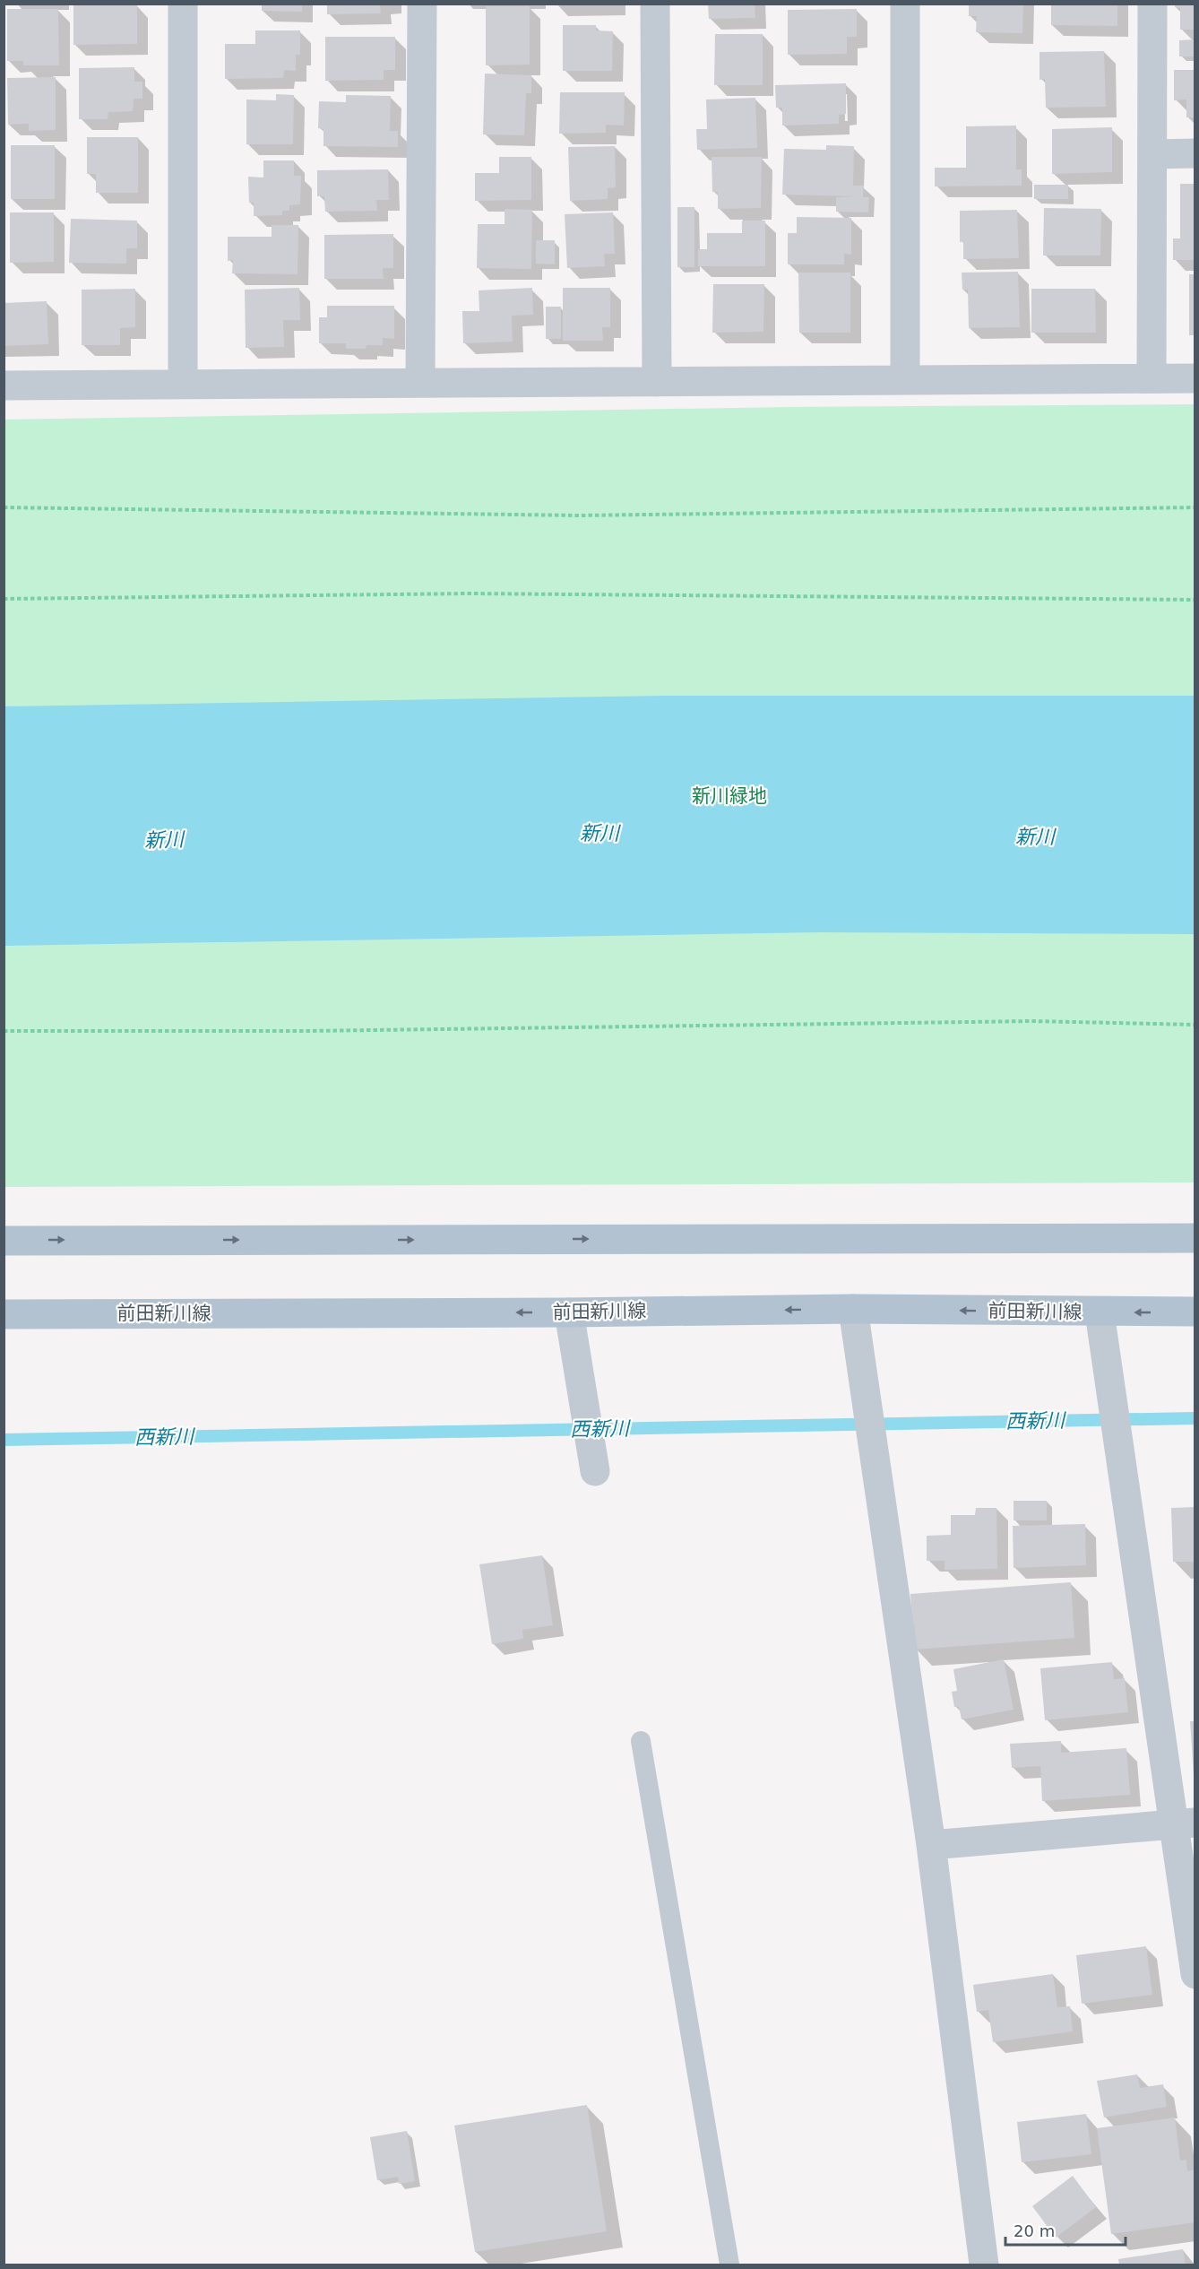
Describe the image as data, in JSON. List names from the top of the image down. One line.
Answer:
{"streets":{"main road":["前田新川線"]},"water":["新川","西新川"],"parks":["新川緑地"],"scale_bar":"20 m"}
